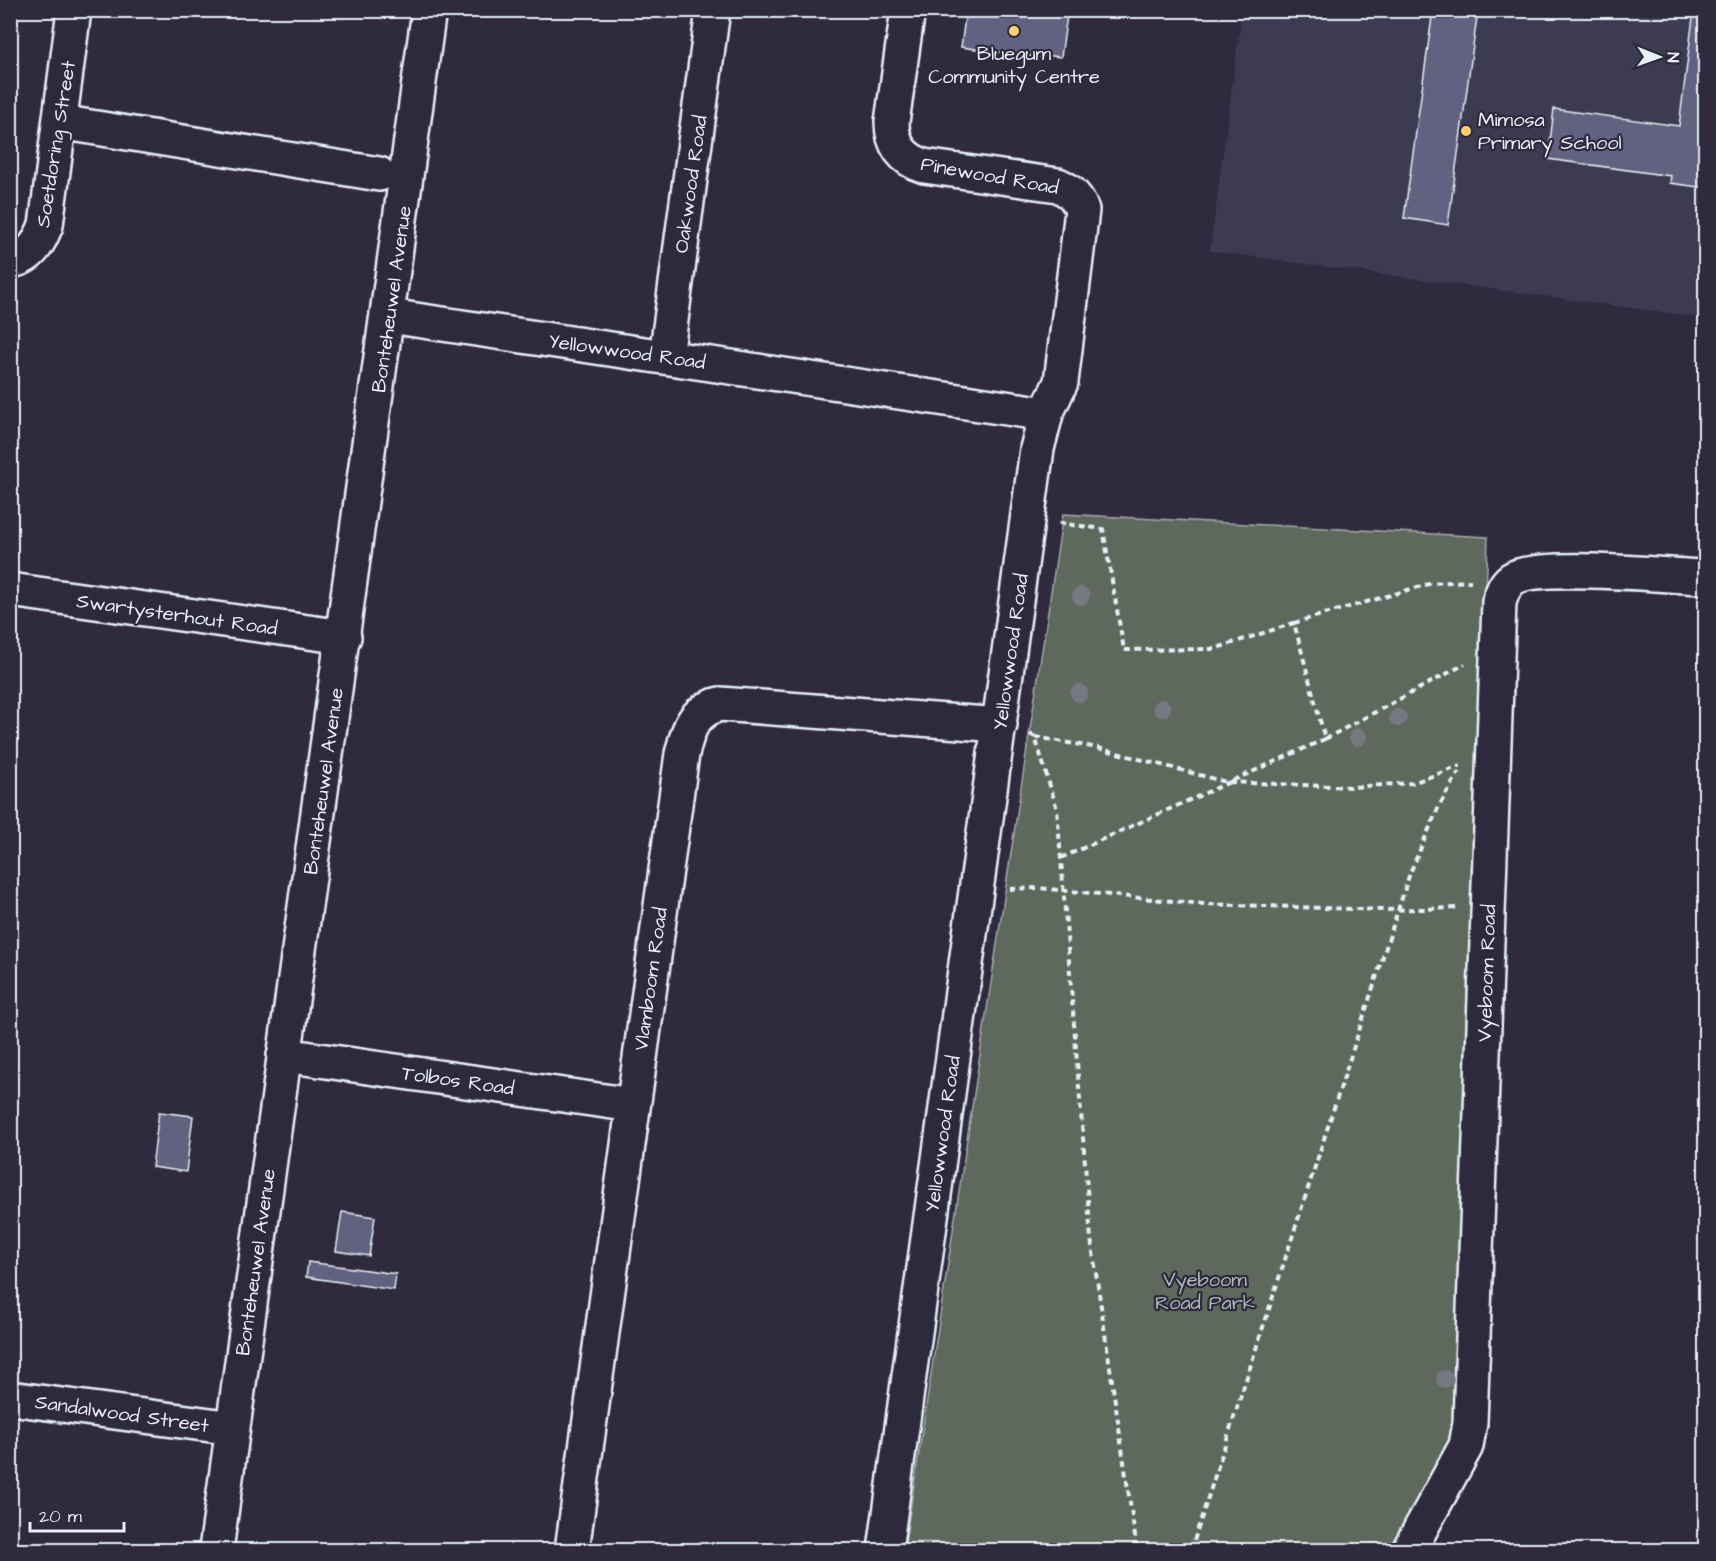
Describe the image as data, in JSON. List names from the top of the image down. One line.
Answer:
{"streets":{"street":["Soetdoring Street","Pinewood Road","Oakwood Road","Bonteheuwel Avenue","Yellowwood Road","Swartysterhout Road","Vyeboom Road","Vlamboom Road","Tolbos Road","Sandalwood Street"]},"crossings":[["Pinewood Road","Yellowwood Road"],["Oakwood Road","Yellowwood Road"],["Bonteheuwel Avenue","Yellowwood Road"],["Bonteheuwel Avenue","Swartysterhout Road"],["Bonteheuwel Avenue","Tolbos Road"],["Bonteheuwel Avenue","Sandalwood Street"],["Yellowwood Road","Vlamboom Road"],["Vlamboom Road","Tolbos Road"]],"parks":["Vyeboom Road Park"],"places":["Bluegum Community Centre","Mimosa Primary School"],"scale_bar":"20 m","north":"right"}
